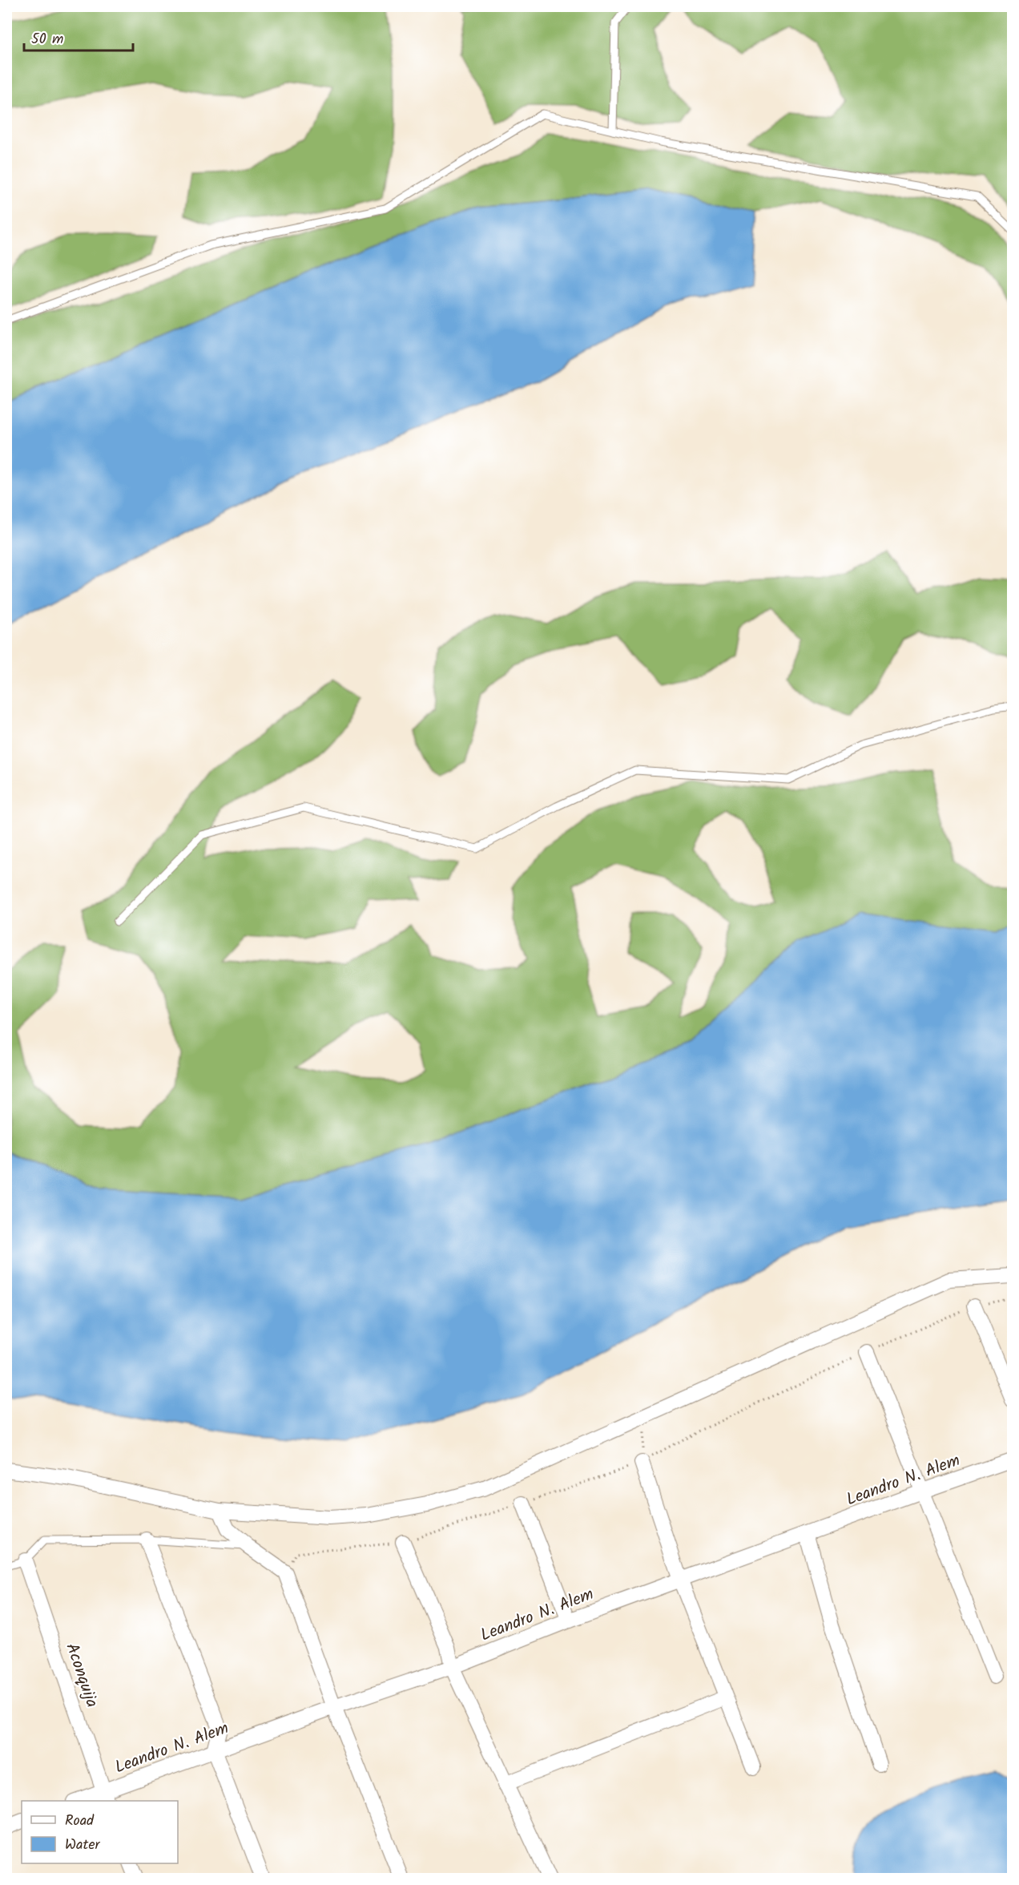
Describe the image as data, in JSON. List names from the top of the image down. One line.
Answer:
{"streets":{"street":["Leandro N. Alem","Aconquija"]},"crossings":[["Leandro N. Alem","Aconquija"]],"legend":["Road","Water"],"scale_bar":"50 m"}
